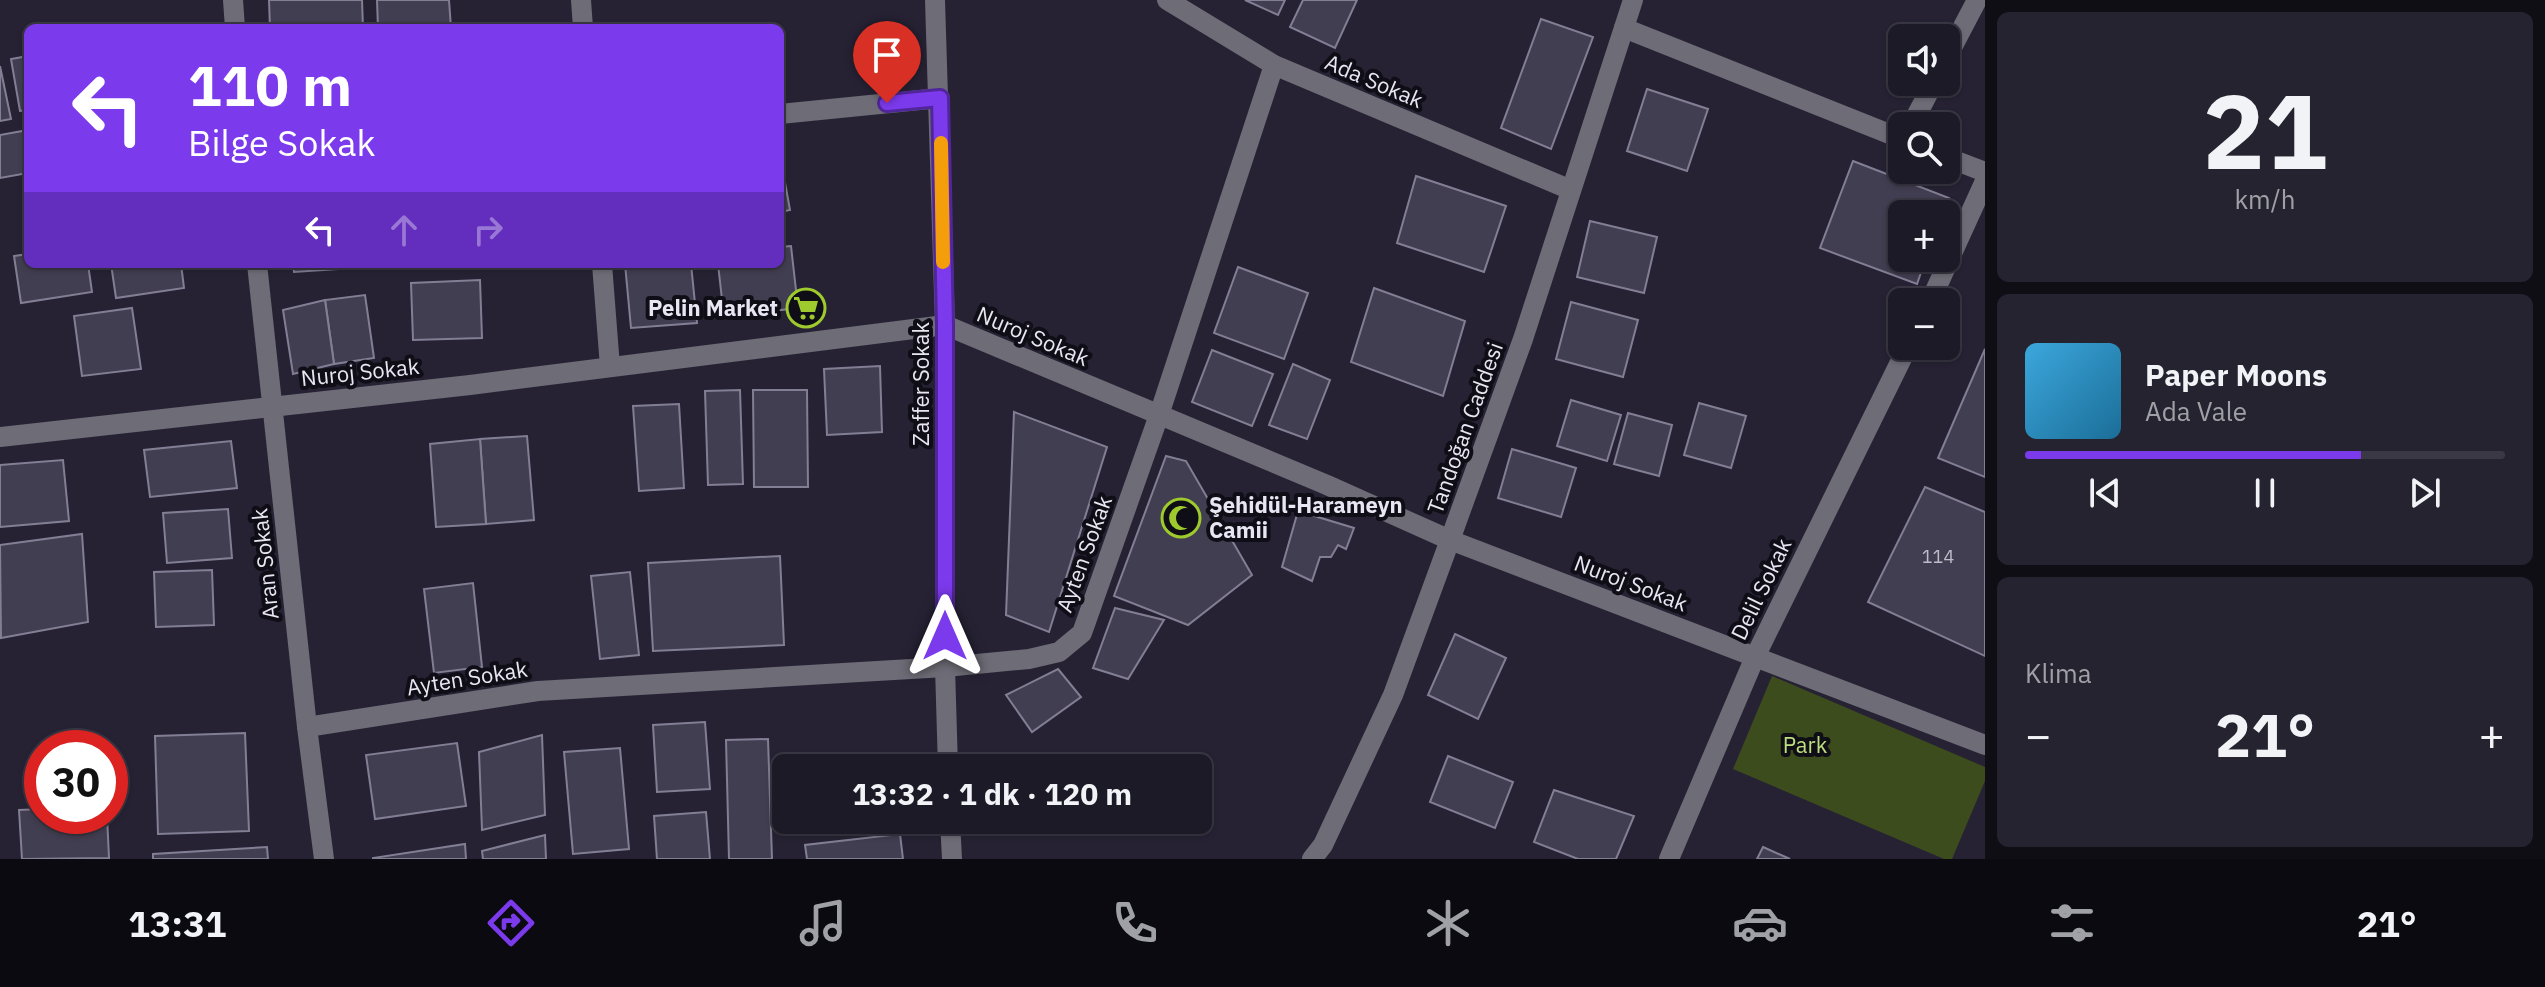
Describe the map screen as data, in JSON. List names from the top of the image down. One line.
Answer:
{"streets":{"street":["Ada Sokak","Nuroj Sokak","Zaffer Sokak","Tandoğan Caddesi","Ayten Sokak","Aran Sokak","Delil Sokak"]},"crossings":[["Ada Sokak","Tandoğan Caddesi"],["Ada Sokak","Ayten Sokak"],["Nuroj Sokak","Zaffer Sokak"],["Nuroj Sokak","Tandoğan Caddesi"],["Nuroj Sokak","Ayten Sokak"],["Nuroj Sokak","Aran Sokak"],["Nuroj Sokak","Delil Sokak"],["Zaffer Sokak","Ayten Sokak"],["Ayten Sokak","Aran Sokak"]],"parks":["Park"],"places":{"supermarket":["Pelin Market"],"mosque":["Şehidül-Harameyn Camii"]},"house_numbers":["114"],"page":{"tile":[["21","km/h"],"Klima"],"map_buttons":["+","−"],"turn":["110 m","Bilge Sokak"],"song":["Paper Moons","Ada Vale"],"heat":["−","21°","+"],"limit":"30","trip":"13:32 · 1 dk · 120 m","tabs":["13:31","21°"]}}
